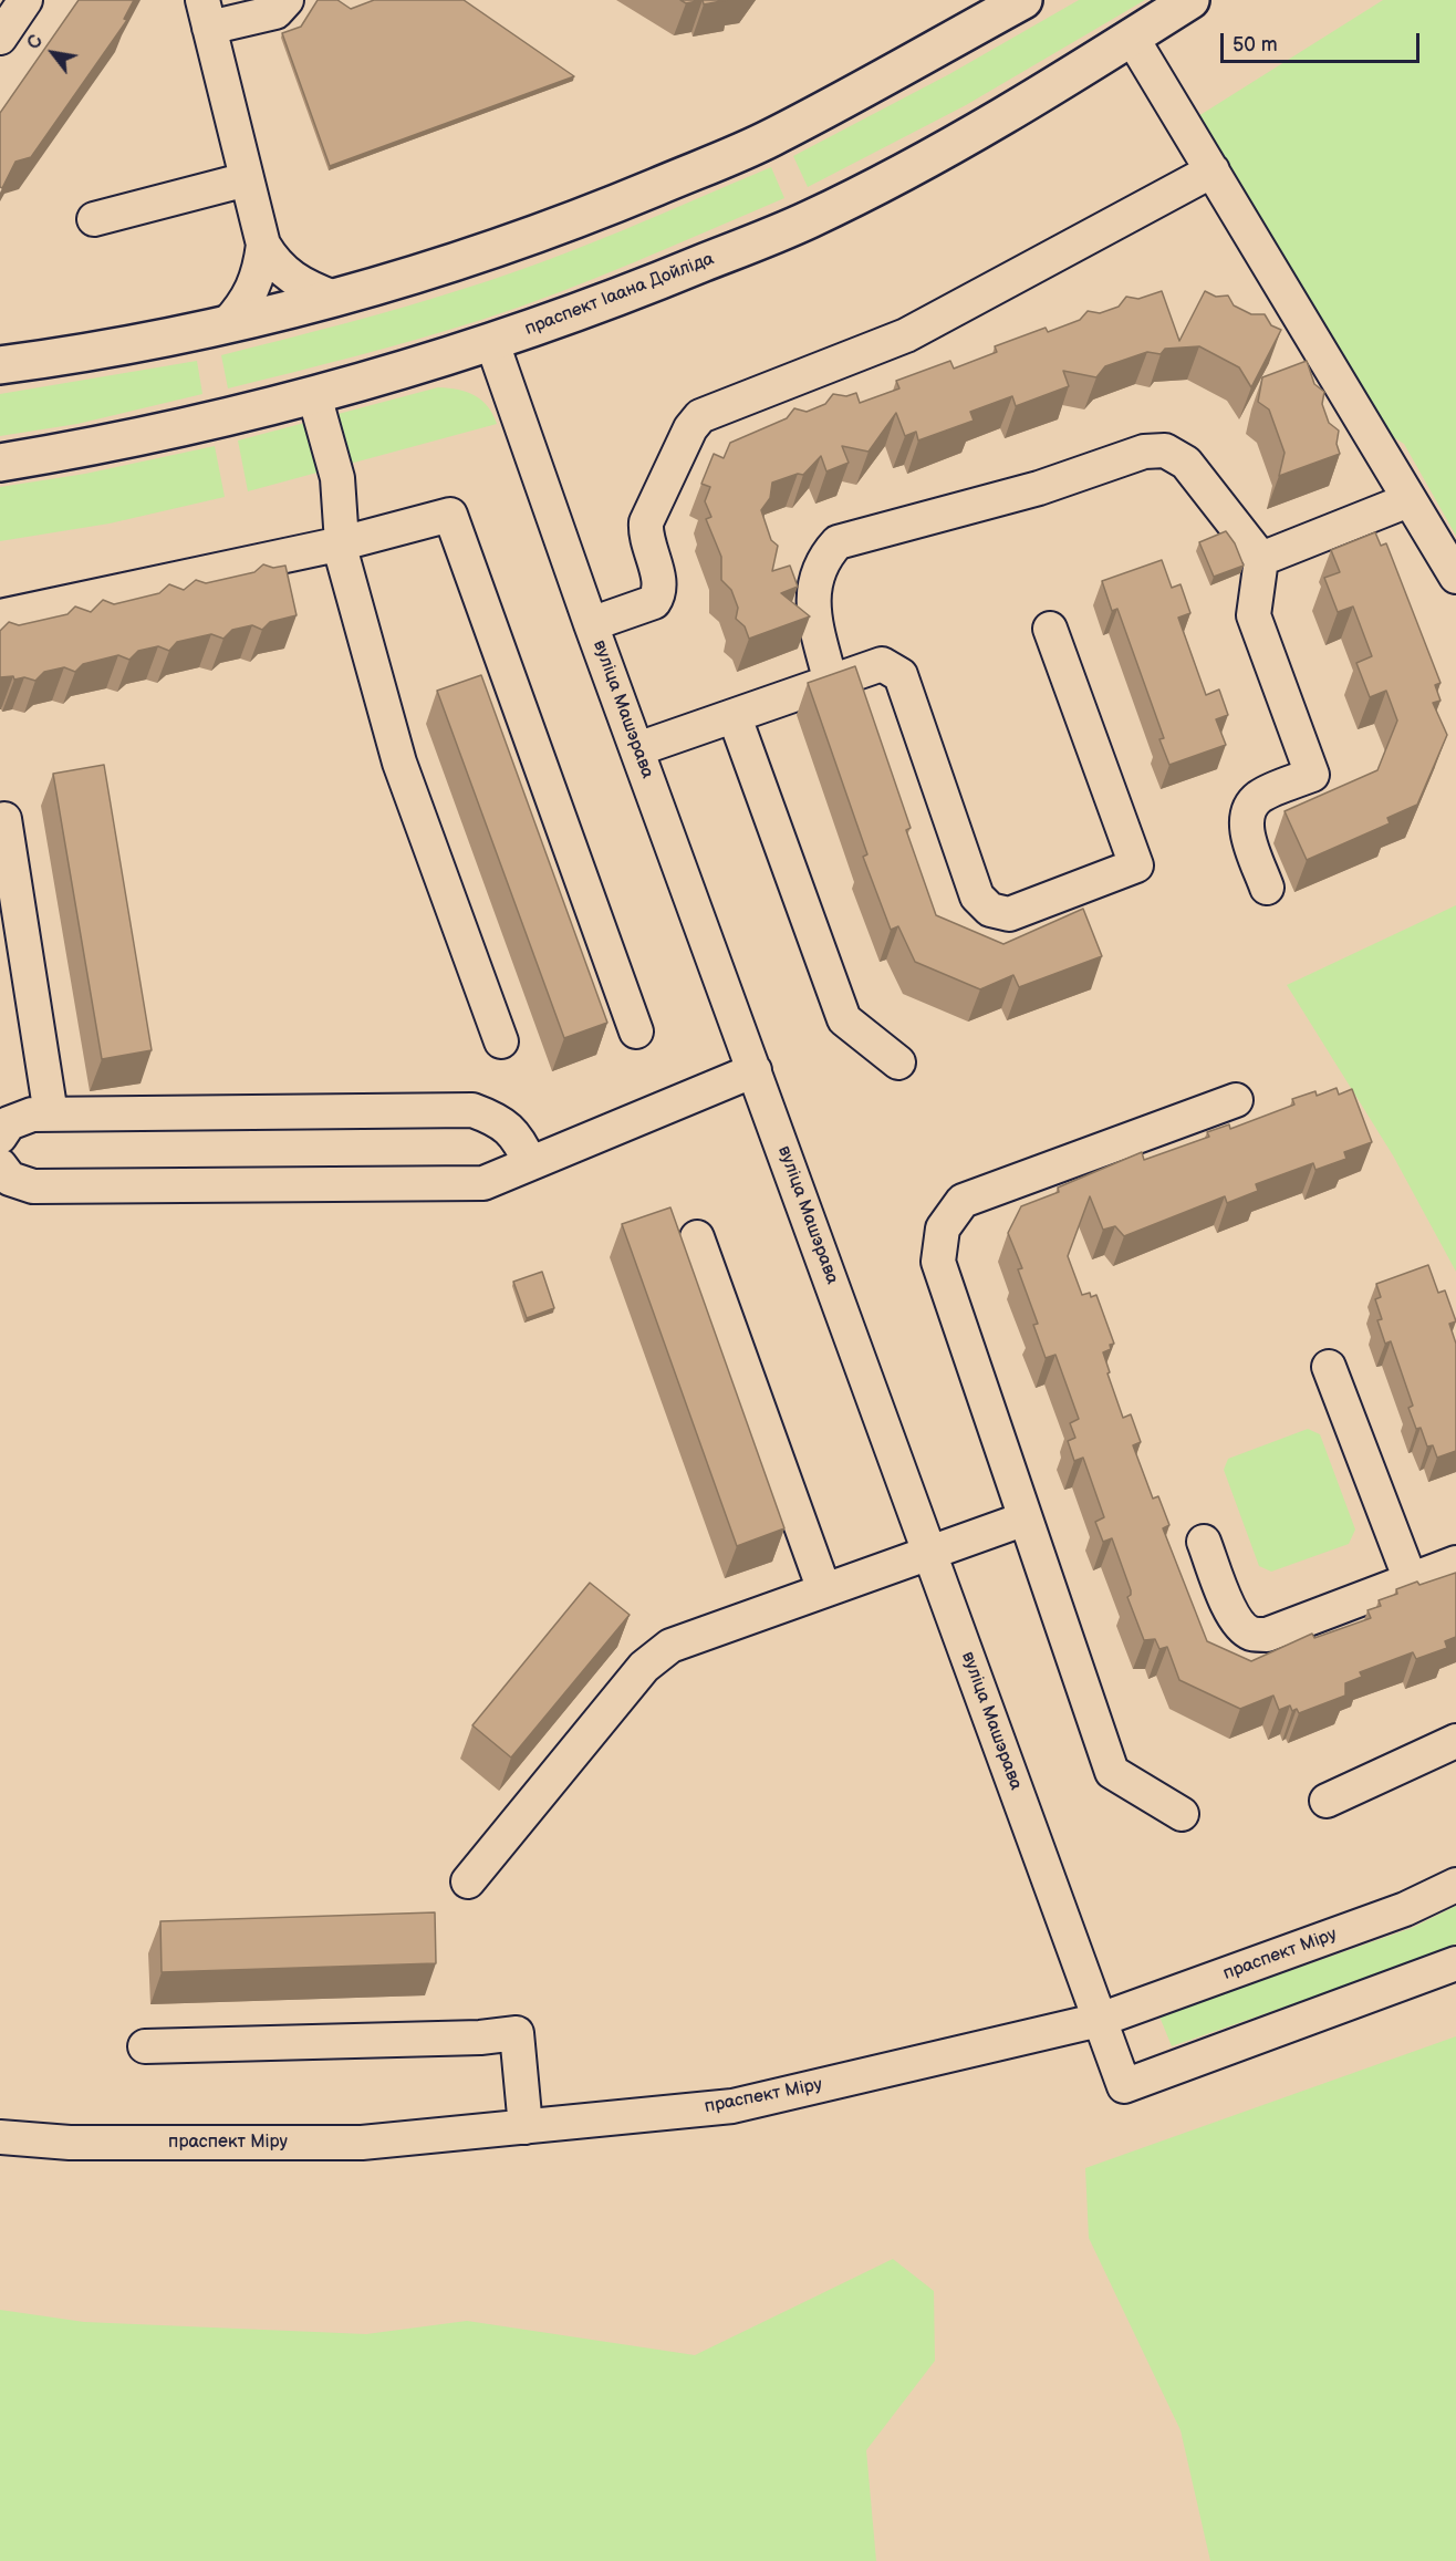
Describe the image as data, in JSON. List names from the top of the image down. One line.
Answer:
{"streets":{"main road":["праспект Іаана Дойліда"],"street":["вуліца Машэрава","праспект Міру"]},"crossings":[["праспект Іаана Дойліда","вуліца Машэрава"],["вуліца Машэрава","праспект Міру"]],"scale_bar":"50 m","north":"top left"}
